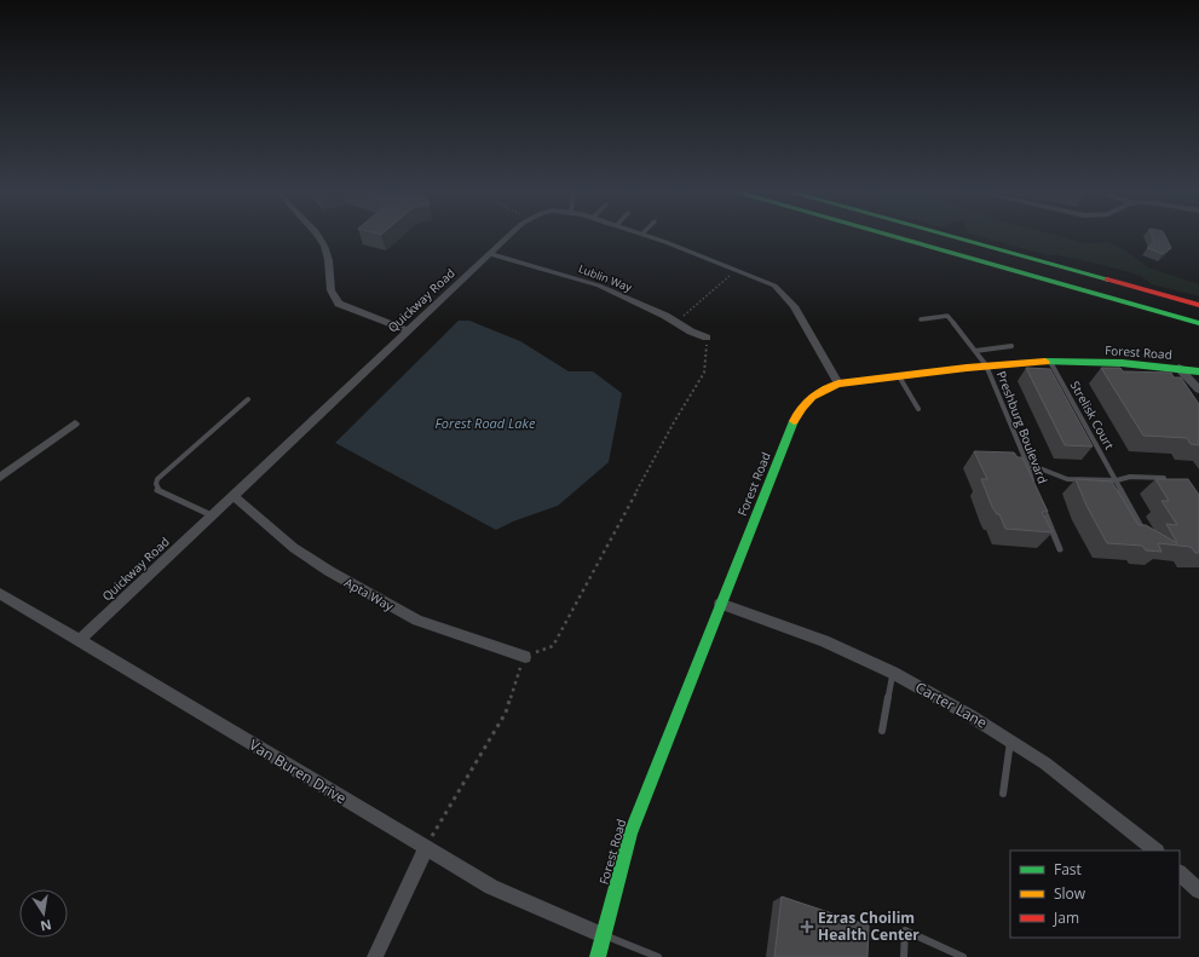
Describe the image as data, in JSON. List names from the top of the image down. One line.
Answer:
{"streets":{"main road":["Forest Road"],"street":["Lublin Way","Quickway Road","Apta Way","Carter Lane","Van Buren Drive"],"lane":["Strelisk Court","Preshburg Boulevard"]},"crossings":[["Lublin Way","Quickway Road"],["Quickway Road","Forest Road"],["Quickway Road","Apta Way"],["Quickway Road","Van Buren Drive"],["Forest Road","Strelisk Court"],["Forest Road","Preshburg Boulevard"],["Forest Road","Carter Lane"],["Forest Road","Van Buren Drive"]],"water":["Forest Road Lake"],"places":{"health":["Ezras Choilim Health Center"]},"legend":["Fast","Slow","Jam"],"north":"bottom"}
